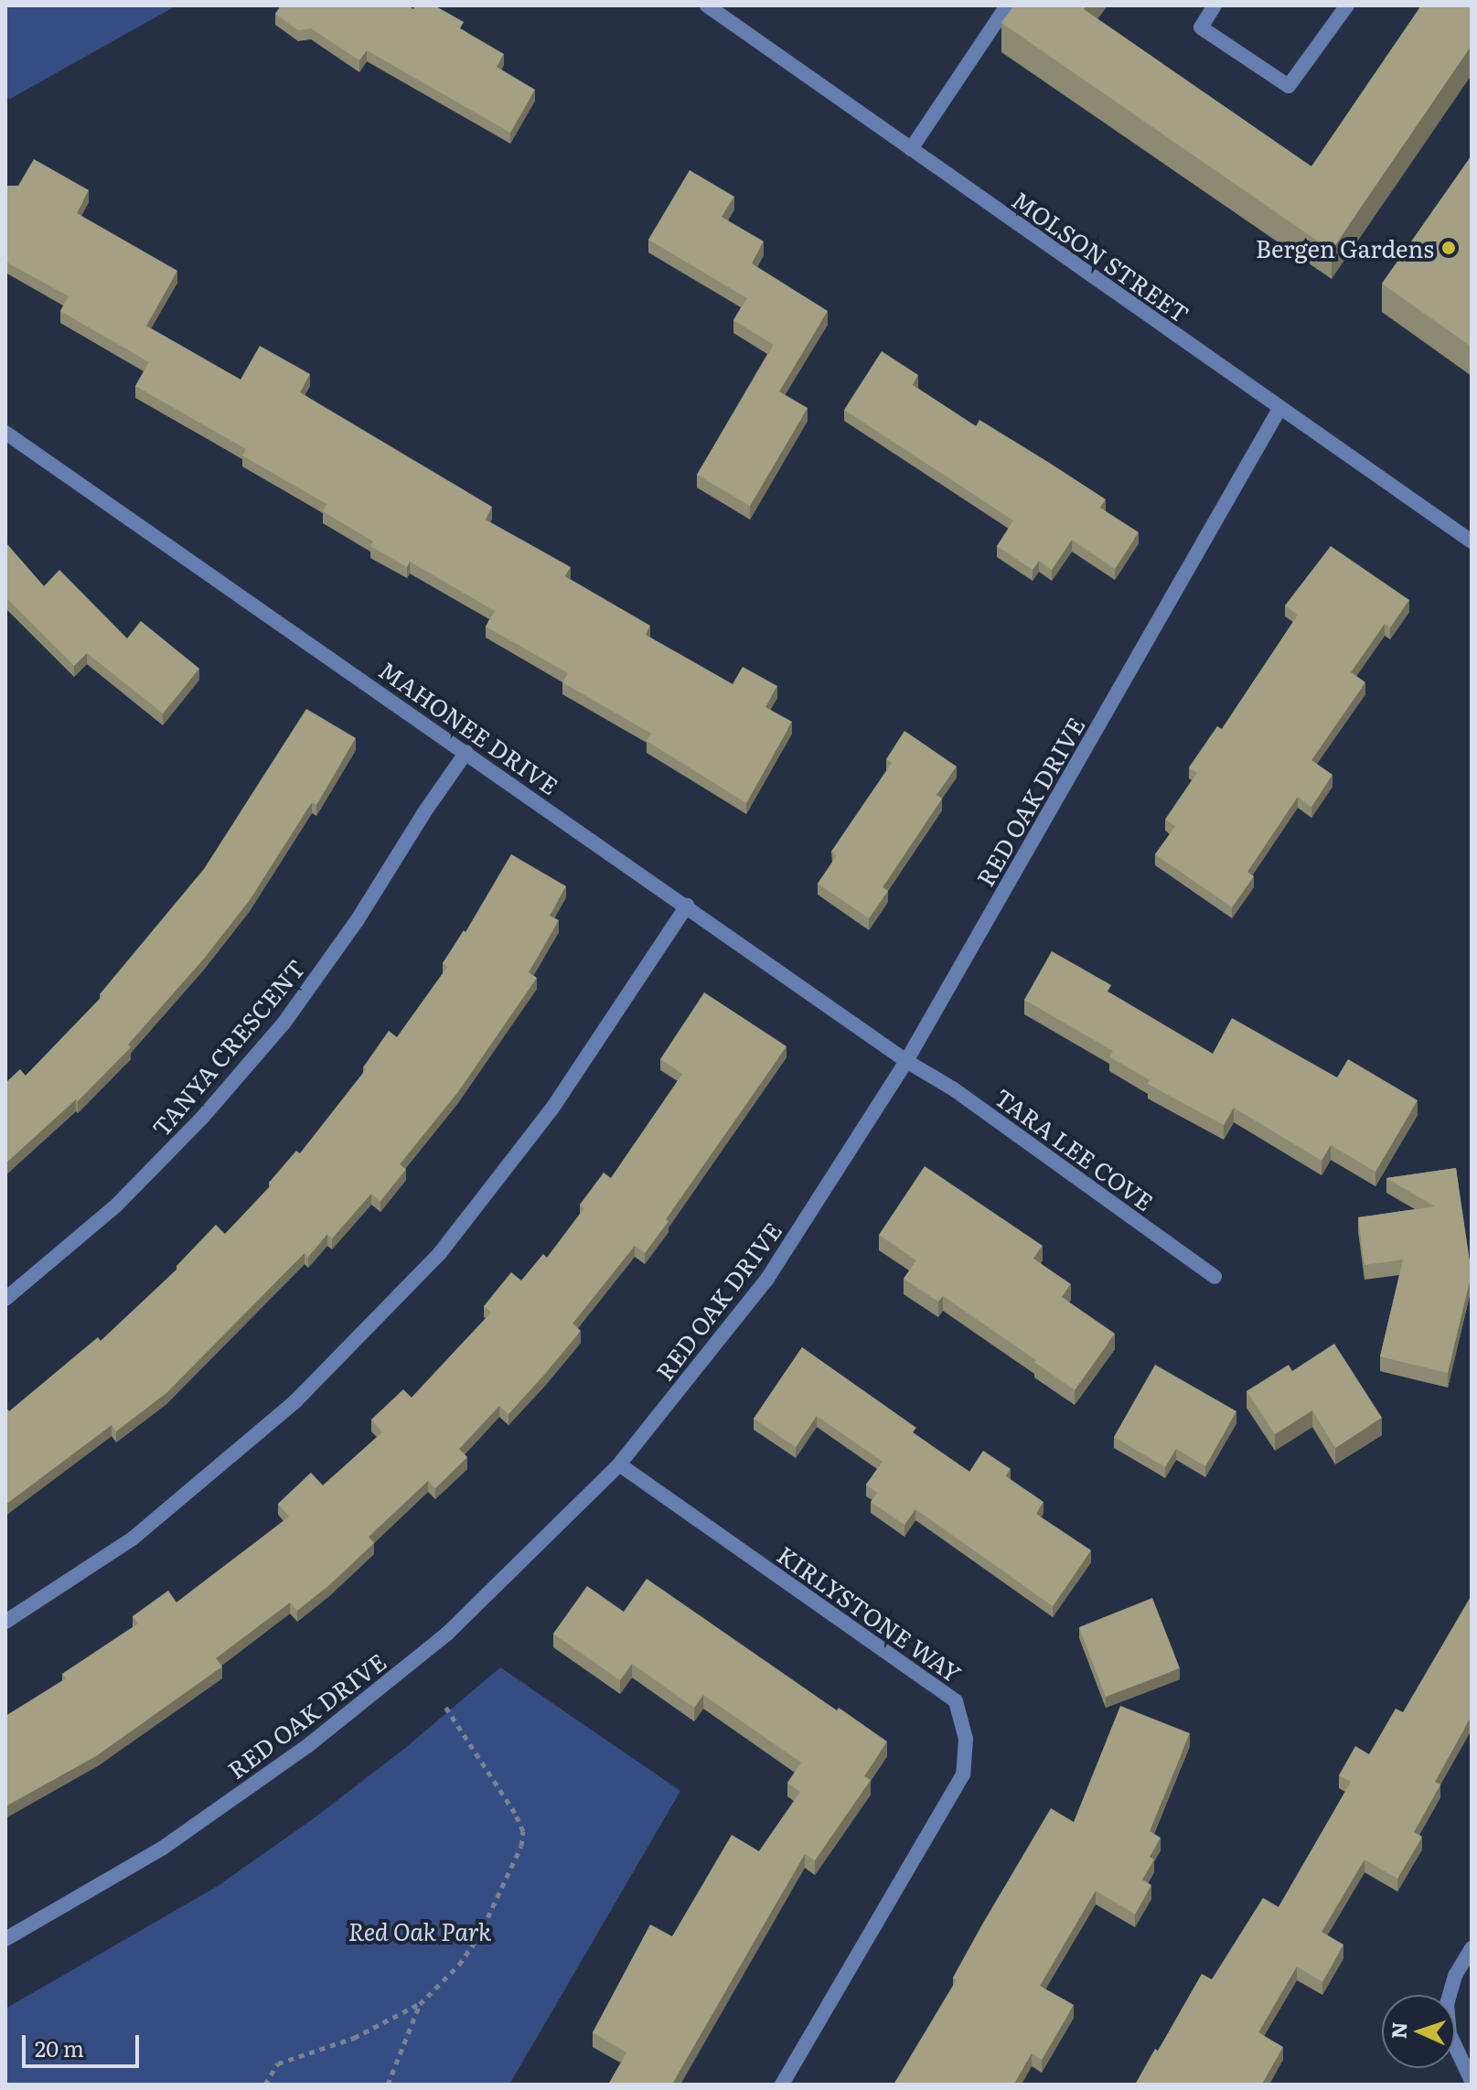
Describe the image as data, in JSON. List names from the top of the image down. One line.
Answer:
{"streets":{"street":["MOLSON STREET","MAHONEE DRIVE","RED OAK DRIVE","TANYA CRESCENT","TARA LEE COVE","KIRLYSTONE WAY"]},"crossings":[["MOLSON STREET","RED OAK DRIVE"],["MAHONEE DRIVE","RED OAK DRIVE"],["MAHONEE DRIVE","TANYA CRESCENT"],["MAHONEE DRIVE","TARA LEE COVE"],["RED OAK DRIVE","TARA LEE COVE"],["RED OAK DRIVE","KIRLYSTONE WAY"]],"parks":["Red Oak Park"],"places":["Bergen Gardens"],"scale_bar":"20 m","north":"left"}
